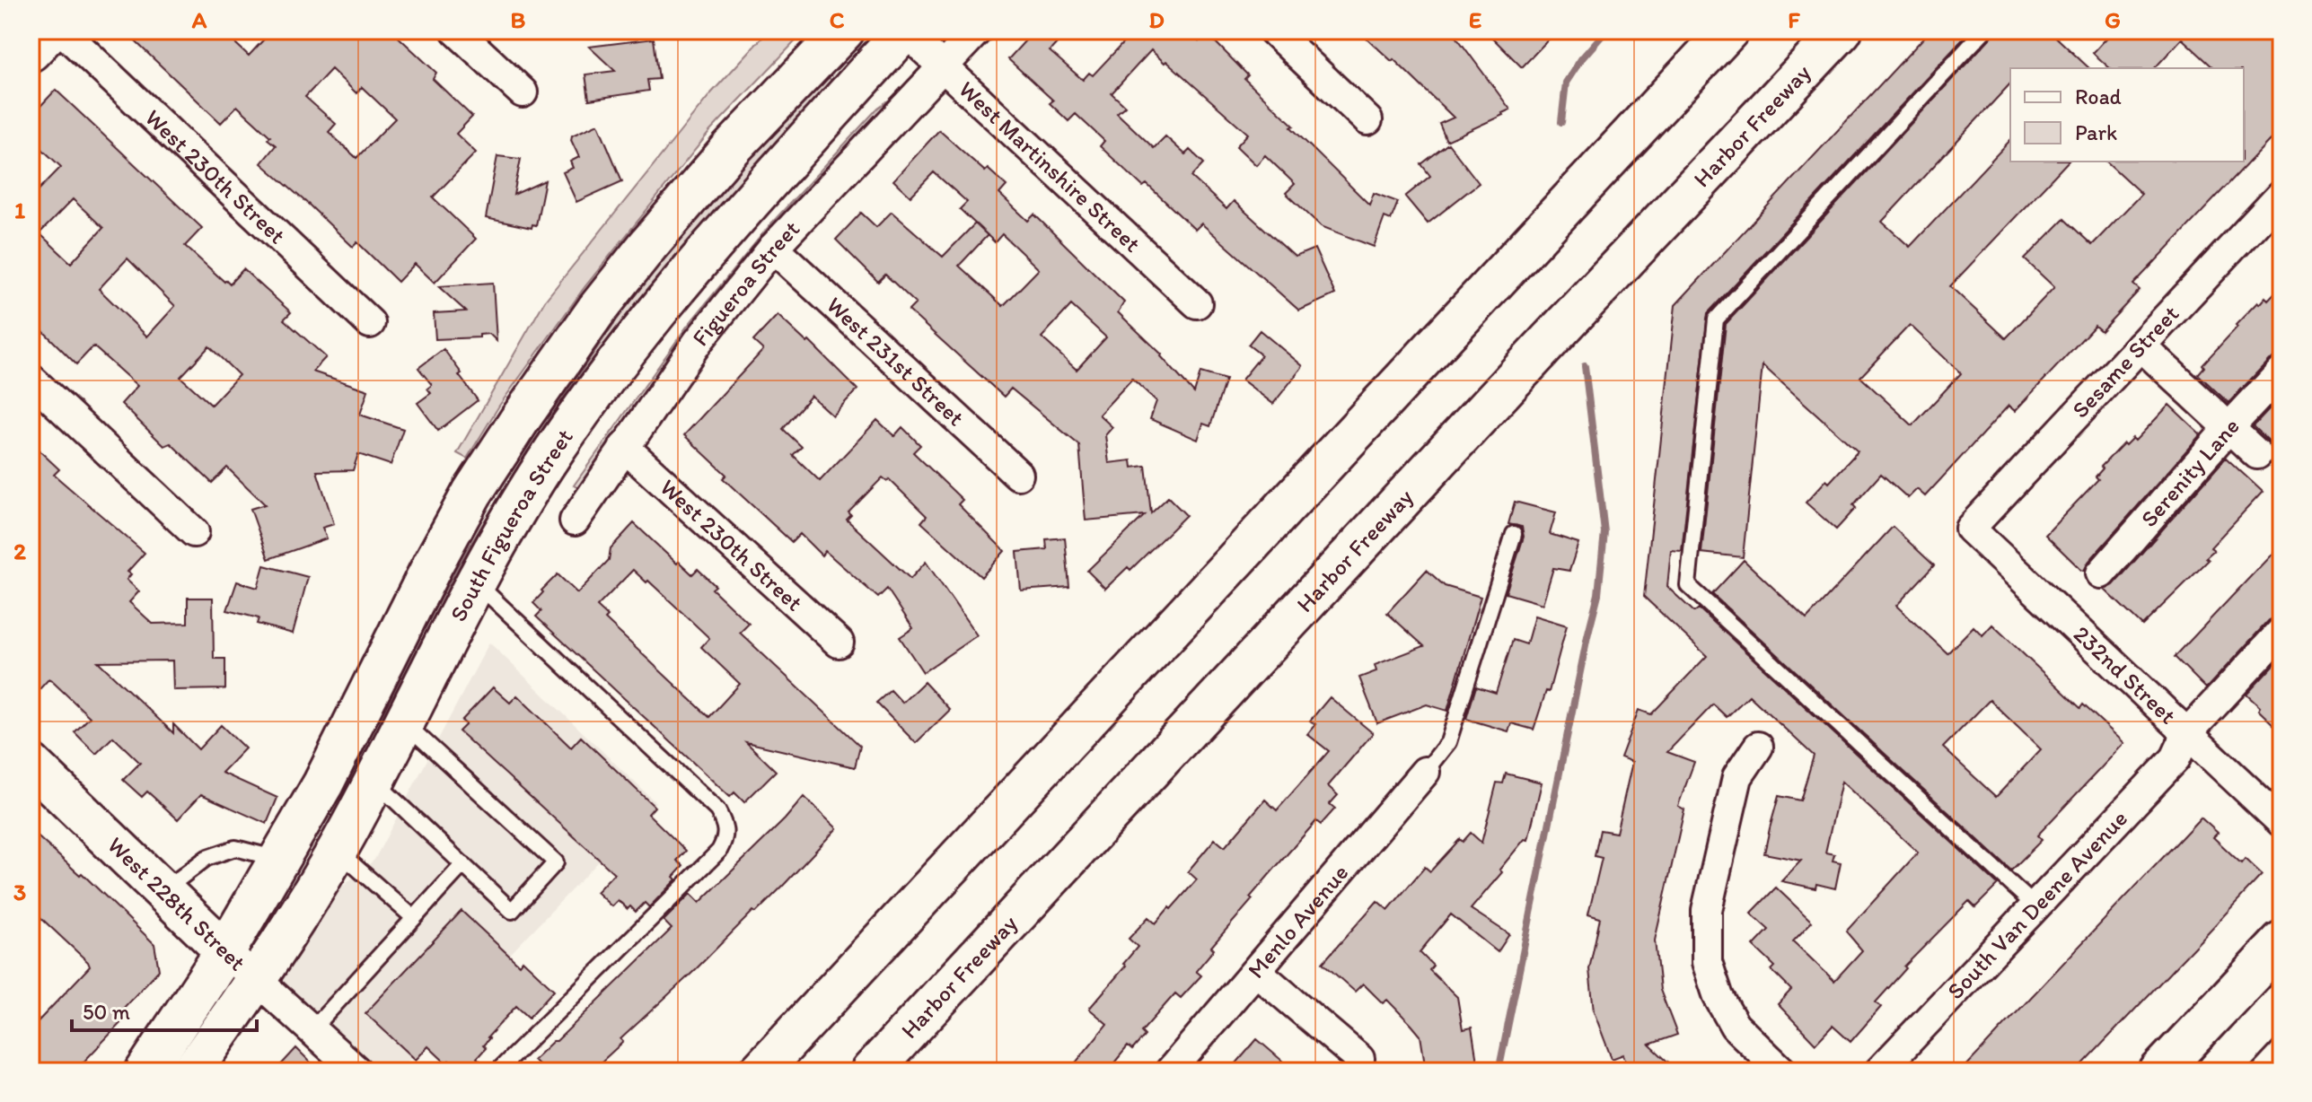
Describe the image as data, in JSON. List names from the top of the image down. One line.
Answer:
{"streets":{"main road":["Harbor Freeway","South Figueroa Street","West 228th Street"],"street":["West Martinshire Street","West 230th Street","Figueroa Street","West 231st Street","Sesame Street","Serenity Lane","232nd Street","South Van Deene Avenue","Menlo Avenue"]},"crossings":[["West Martinshire Street","Figueroa Street"],["West Martinshire Street","South Figueroa Street"],["West 230th Street","Figueroa Street"],["Figueroa Street","West 231st Street"],["Sesame Street","232nd Street"],["South Figueroa Street","West 228th Street"],["232nd Street","South Van Deene Avenue"]],"legend":["Road","Park"],"scale_bar":"50 m","grid":{"columns":["A","B","C","D","E","F","G"],"rows":["1","2","3"]}}
